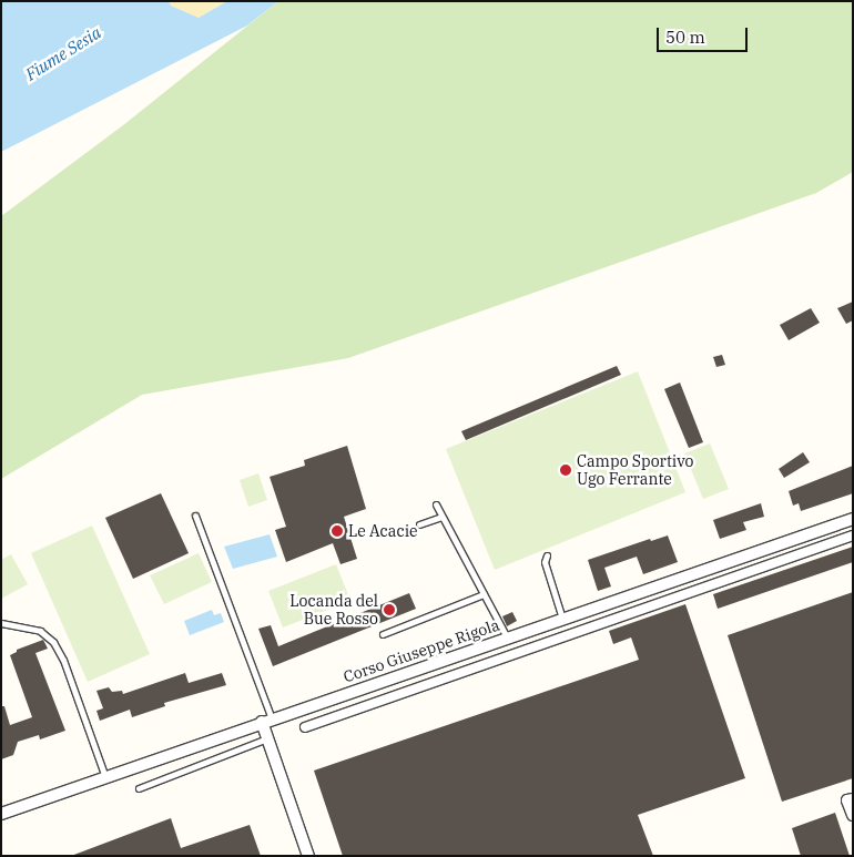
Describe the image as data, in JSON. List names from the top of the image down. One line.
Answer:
{"streets":{"street":["Corso Giuseppe Rigola"]},"water":["Fiume Sesia"],"places":["Campo Sportivo Ugo Ferrante","Le Acacie","Locanda del Bue Rosso"],"scale_bar":"50 m"}
